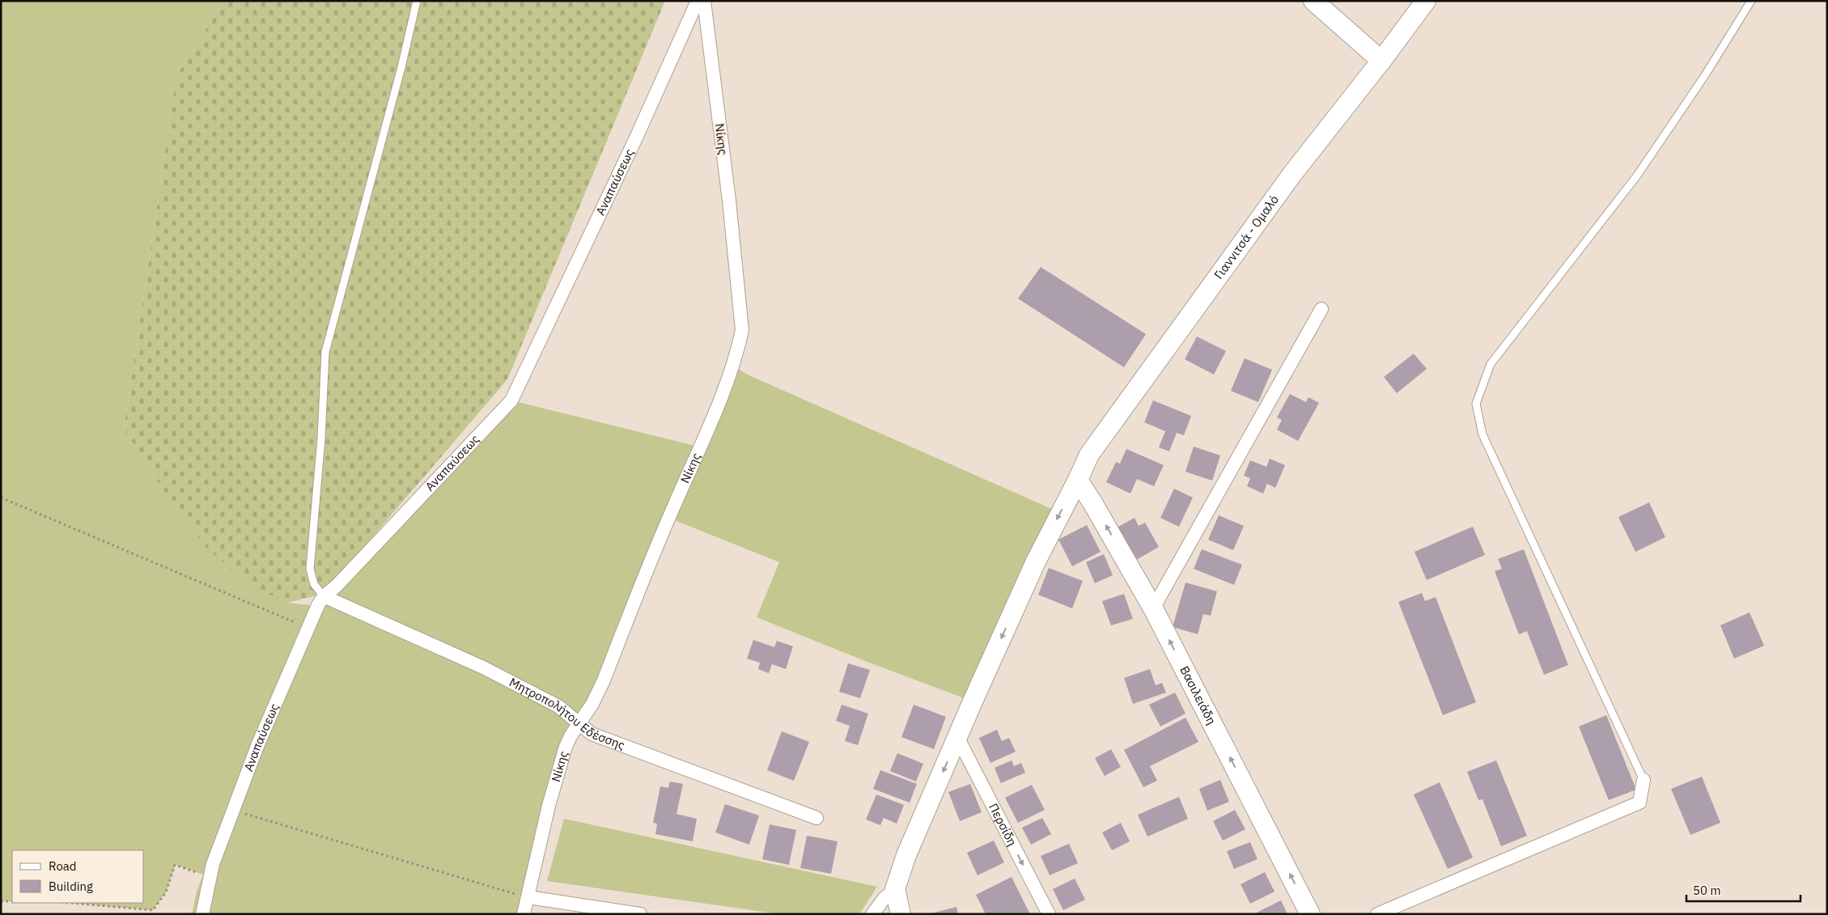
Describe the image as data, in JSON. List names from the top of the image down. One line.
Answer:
{"streets":{"street":["Νίκης","Αναπαύσεως","Γιαννιτσά - Ομαλό","Βασιλειάδη","Μητροπολήτου Εδέσσης","Περσίδη"]},"crossings":[["Νίκης","Μητροπολήτου Εδέσσης"],["Αναπαύσεως","Μητροπολήτου Εδέσσης"],["Γιαννιτσά - Ομαλό","Βασιλειάδη"],["Γιαννιτσά - Ομαλό","Περσίδη"]],"one_way":["Γιαννιτσά - Ομαλό","Βασιλειάδη","Περσίδη"],"legend":["Road","Building"],"scale_bar":"50 m"}
